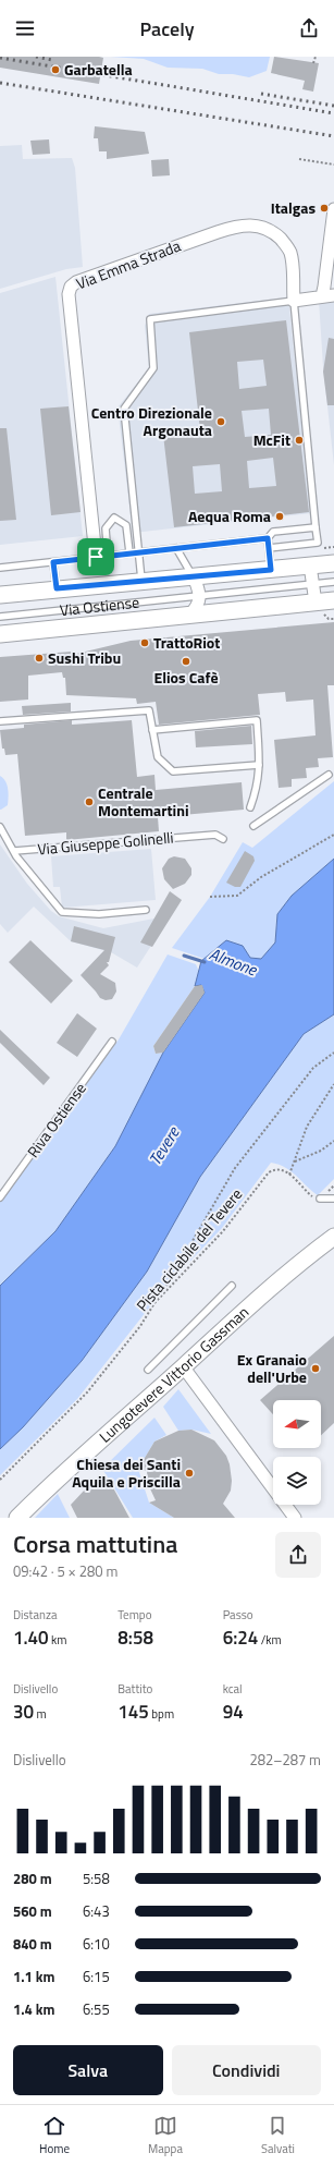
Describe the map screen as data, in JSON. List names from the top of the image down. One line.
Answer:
{"streets":{"main road":["Via Ostiense","Lungotevere Vittorio Gassman"],"street":["Via Emma Strada"],"lane":["Via Giuseppe Golinelli","Riva Ostiense"],"path":["Pista ciclabile del Tevere"]},"water":["Almone","Tevere"],"places":["Garbatella","Italgas","Centro Direzionale Argonauta","McFit","Aequa Roma","TrattoRiot","Sushi Tribu","Elios Cafè","Centrale Montemartini","Ex Granaio dell'Urbe","Chiesa dei Santi Aquila e Priscilla"],"north":"left","page":{"header":"Pacely","heading":["Corsa mattutina","09:42 · 5 × 280 m"],"stats":[["Distanza","1.40 km"],["Tempo","8:58"],["Passo","6:24 /km"],["Dislivello","30 m"],["Battito","145 bpm"],["kcal","94"]],"chart":["Dislivello","282–287 m"],"list":[{"name":"280 m","note":"5:58"},{"name":"560 m","note":"6:43"},{"name":"840 m","note":"6:10"},{"name":"1.1 km","note":"6:15"},{"name":"1.4 km","note":"6:55"}],"buttons":["Salva","Condividi"],"tabs":["Home","Mappa","Salvati"]}}
